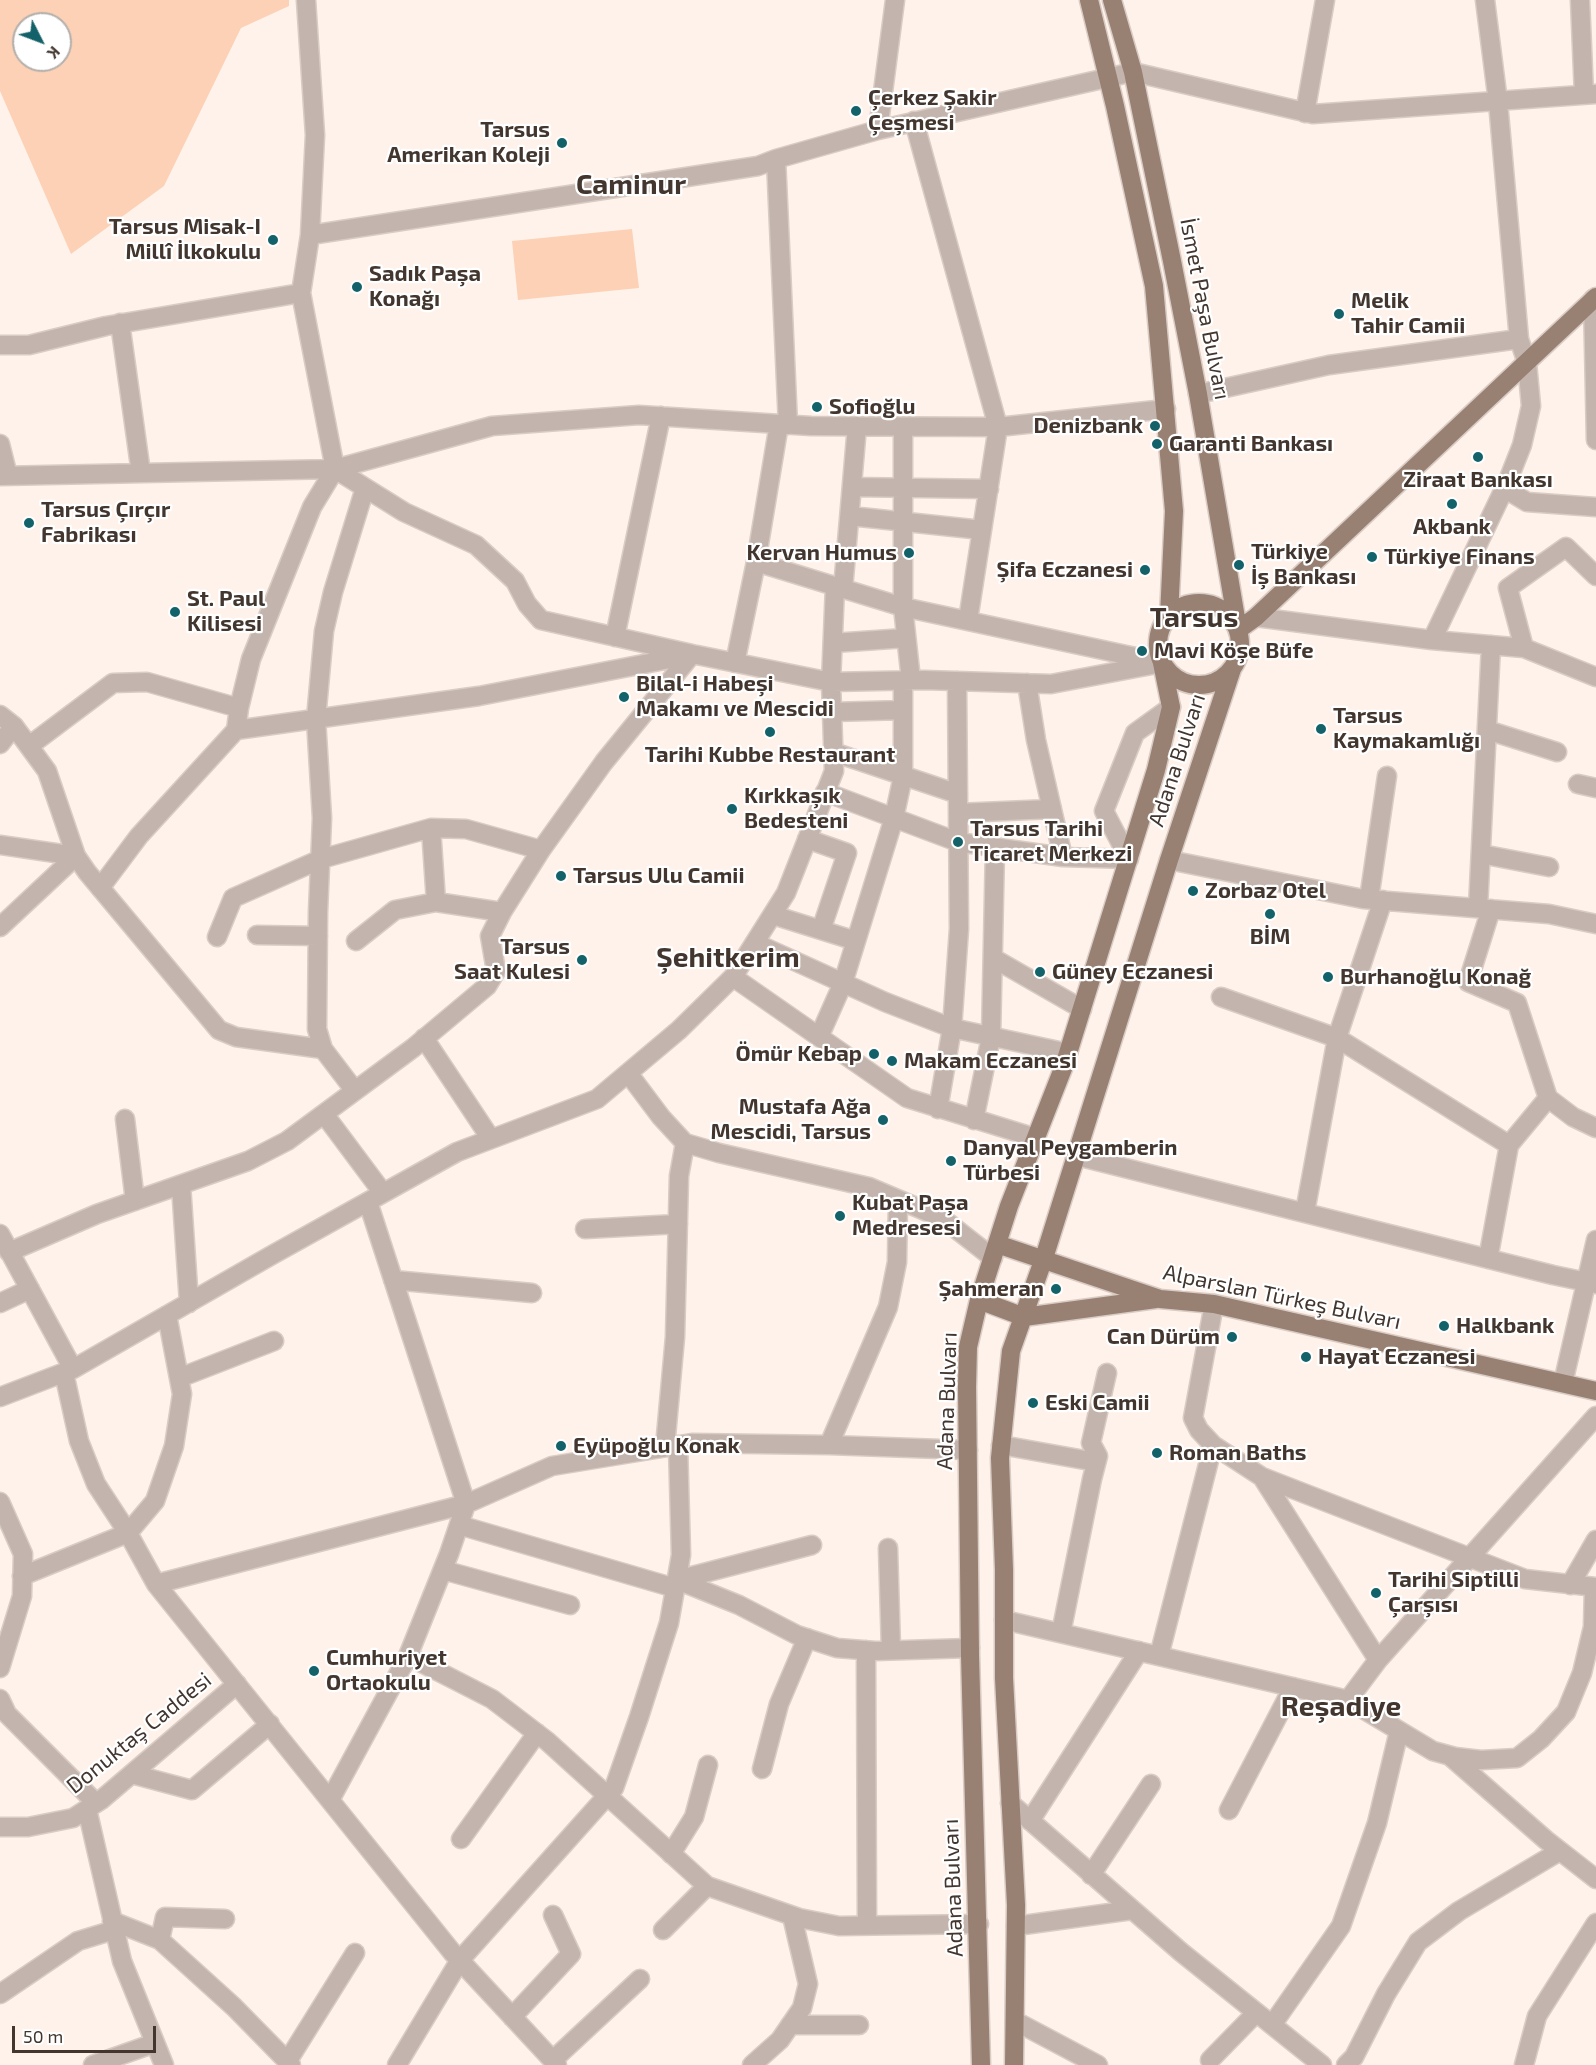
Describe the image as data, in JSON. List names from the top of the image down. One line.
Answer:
{"streets":{"main road":["İsmet Paşa Bulvarı","Adana Bulvarı","Alparslan Türkeş Bulvarı"],"street":["Donuktaş Caddesi"]},"crossings":[["İsmet Paşa Bulvarı","Adana Bulvarı"],["Adana Bulvarı","Alparslan Türkeş Bulvarı"]],"districts":["Caminur","Tarsus","Şehitkerim","Reşadiye"],"places":["Çerkez Şakir Çeşmesi","Tarsus Amerikan Koleji","Tarsus Misak-I Millî İlkokulu","Sadık Paşa Konağı","Melik Tahir Camii","Sofioğlu","Denizbank","Garanti Bankası","Ziraat Bankası","Akbank","Tarsus Çırçır Fabrikası","Kervan Humus","Türkiye Finans","Türkiye İş Bankası","Şifa Eczanesi","St. Paul Kilisesi","Mavi Köşe Büfe","Bilal-i Habeşi Makamı ve Mescidi","Tarsus Kaymakamlığı","Tarihi Kubbe Restaurant","Kırkkaşık Bedesteni","Tarsus Tarihi Ticaret Merkezi","Tarsus Ulu Camii","Zorbaz Otel","BİM","Tarsus Saat Kulesi","Güney Eczanesi","Burhanoğlu Konağ","Ömür Kebap","Makam Eczanesi","Mustafa Ağa Mescidi, Tarsus","Danyal Peygamberin Türbesi","Kubat Paşa Medresesi","Şahmeran","Halkbank","Can Dürüm","Hayat Eczanesi","Eski Camii","Eyüpoğlu Konak","Roman Baths","Tarihi Siptilli Çarşısı","Cumhuriyet Ortaokulu"],"scale_bar":"50 m","north":"bottom right"}
